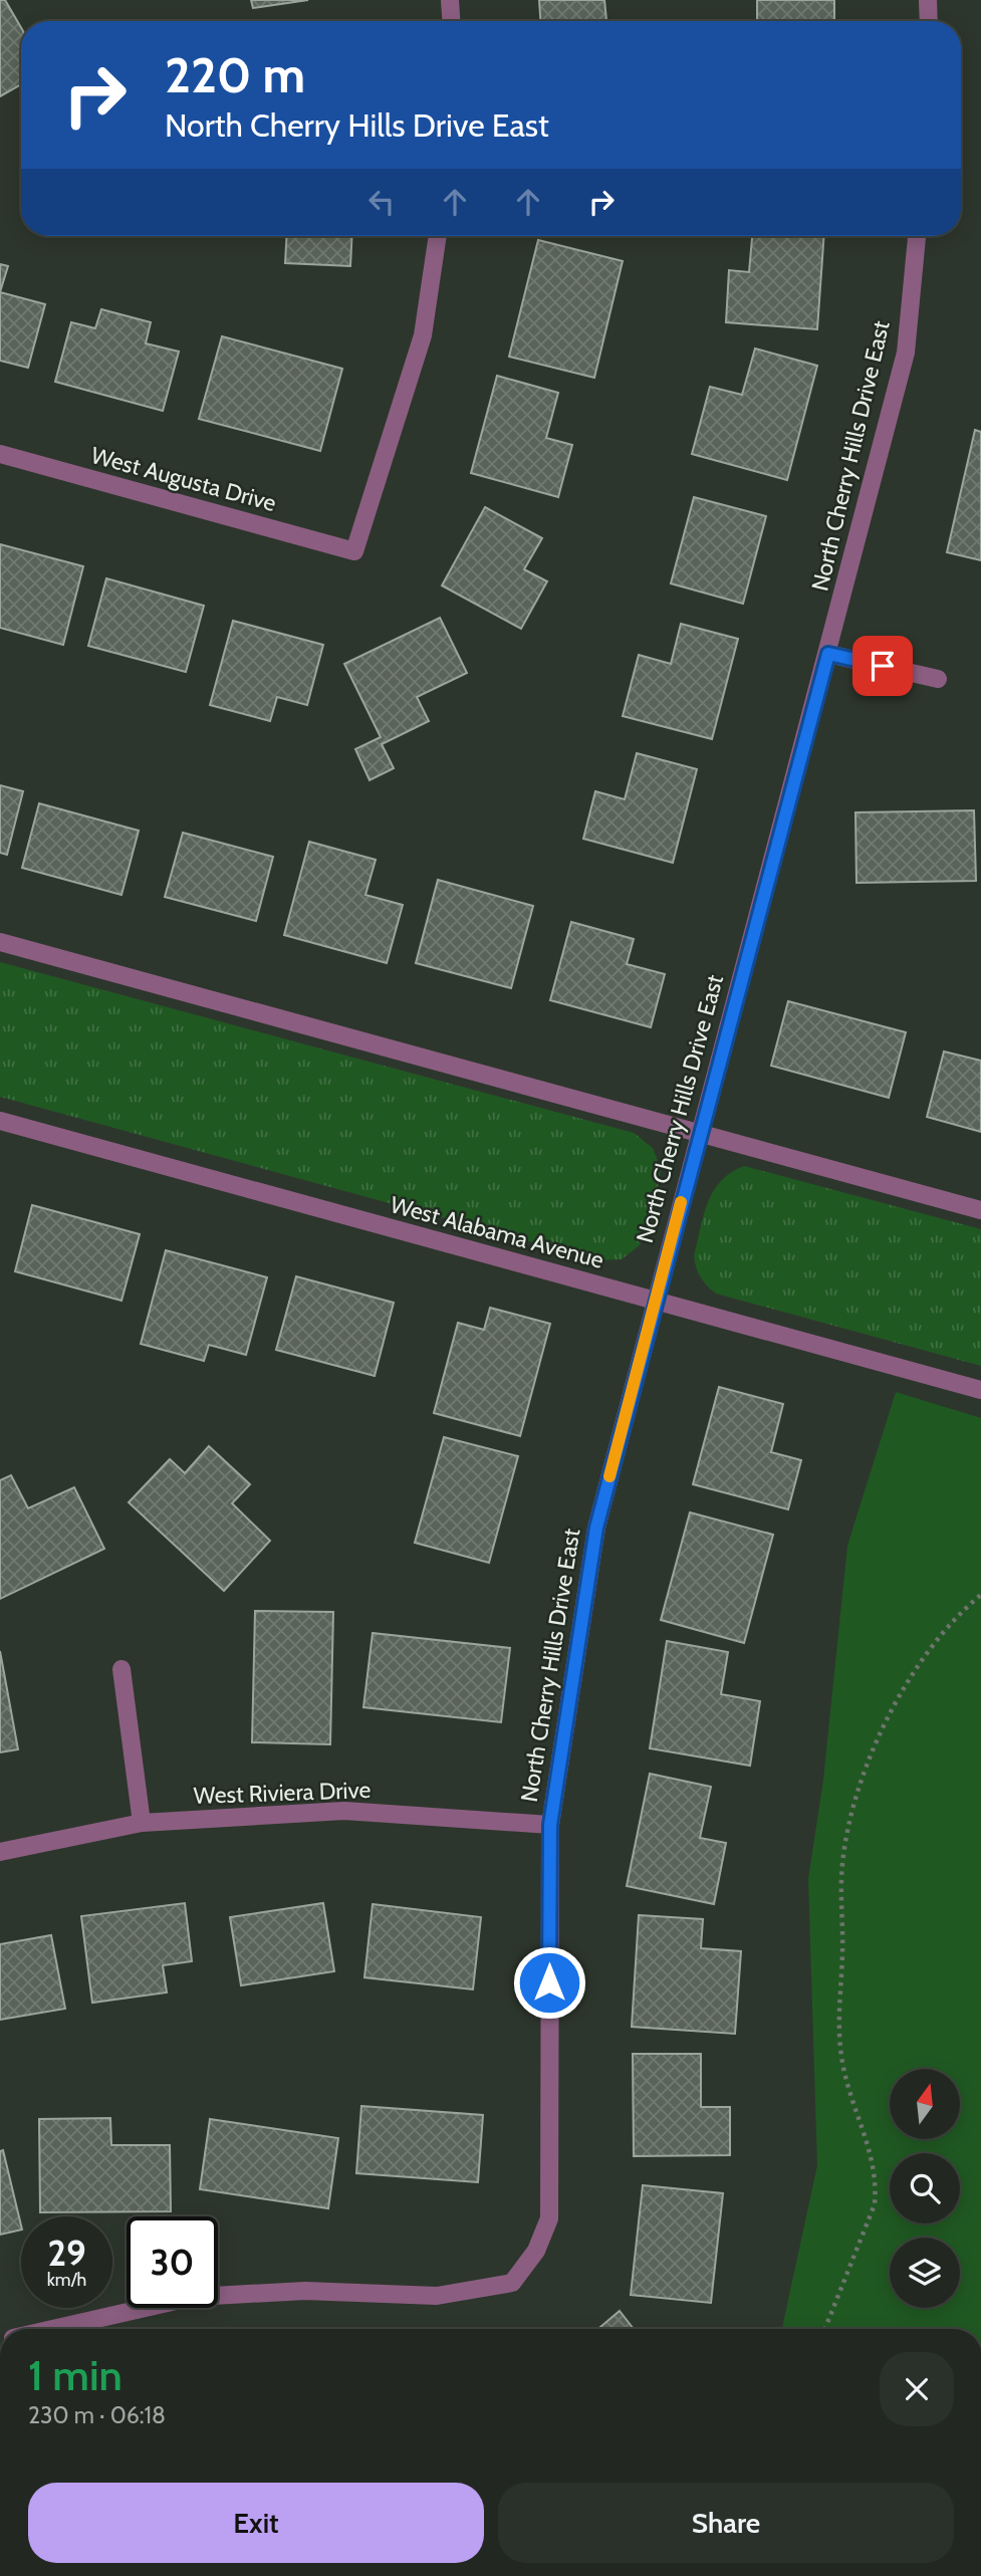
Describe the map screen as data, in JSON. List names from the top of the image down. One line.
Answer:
{"streets":{"street":["North Cherry Hills Drive East","West Augusta Drive","West Alabama Avenue","West Riviera Drive"]},"crossings":[["North Cherry Hills Drive East","West Alabama Avenue"],["North Cherry Hills Drive East","West Riviera Drive"]],"north":"top","page":{"turn":["220 m","North Cherry Hills Drive East"],"speed":"29 km/h","limit":"30","heading":["1 min","230 m · 06:18"],"buttons":["Exit","Share"]}}
